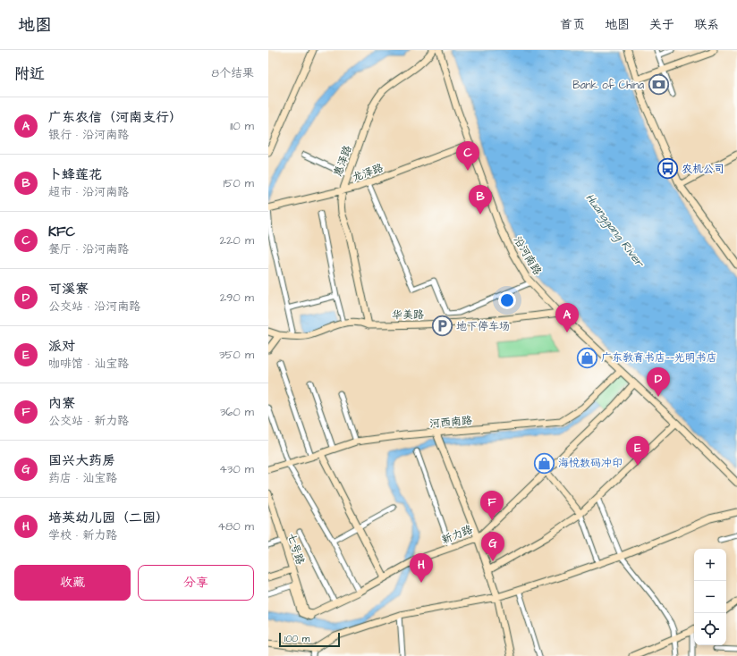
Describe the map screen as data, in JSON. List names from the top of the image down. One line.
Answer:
{"streets":{"street":["惠泽路","龙泽路","沿河南路","华美路","河西南路","新力路","七号路"]},"crossings":[["惠泽路","龙泽路"],["惠泽路","华美路"],["龙泽路","沿河南路"],["沿河南路","华美路"],["沿河南路","河西南路"],["沿河南路","新力路"],["新力路","七号路"]],"water":["Huanggang River"],"places":{"bank":["Bank of China"],"bus stop":["农机公司"],"parking":["地下停车场"],"shop":["广东教育书店——光明书店","海悦数码冲印"]},"scale_bar":"100 m","page":{"header":"地图","nav":["首页","地图","关于","联系"],"heading":["附近","8个结果"],"list":[{"mark":"A","name":"广东农信（河南支行）","note":"银行 · 沿河南路","value":"110 m"},{"mark":"B","name":"卜蜂莲花","note":"超市 · 沿河南路","value":"150 m"},{"mark":"C","name":"KFC","note":"餐厅 · 沿河南路","value":"220 m"},{"mark":"D","name":"可溪寮","note":"公交站 · 沿河南路","value":"290 m"},{"mark":"E","name":"派对","note":"咖啡馆 · 汕宝路","value":"350 m"},{"mark":"F","name":"内寮","note":"公交站 · 新力路","value":"360 m"},{"mark":"G","name":"国兴大药房","note":"药店 · 汕宝路","value":"430 m"},{"mark":"H","name":"培英幼儿园（二园）","note":"学校 · 新力路","value":"480 m"}],"pins":["C","B","A","D","E","F","G","H"],"map_buttons":["+","−"],"buttons":["收藏","分享"],"scale":"100 m"}}
